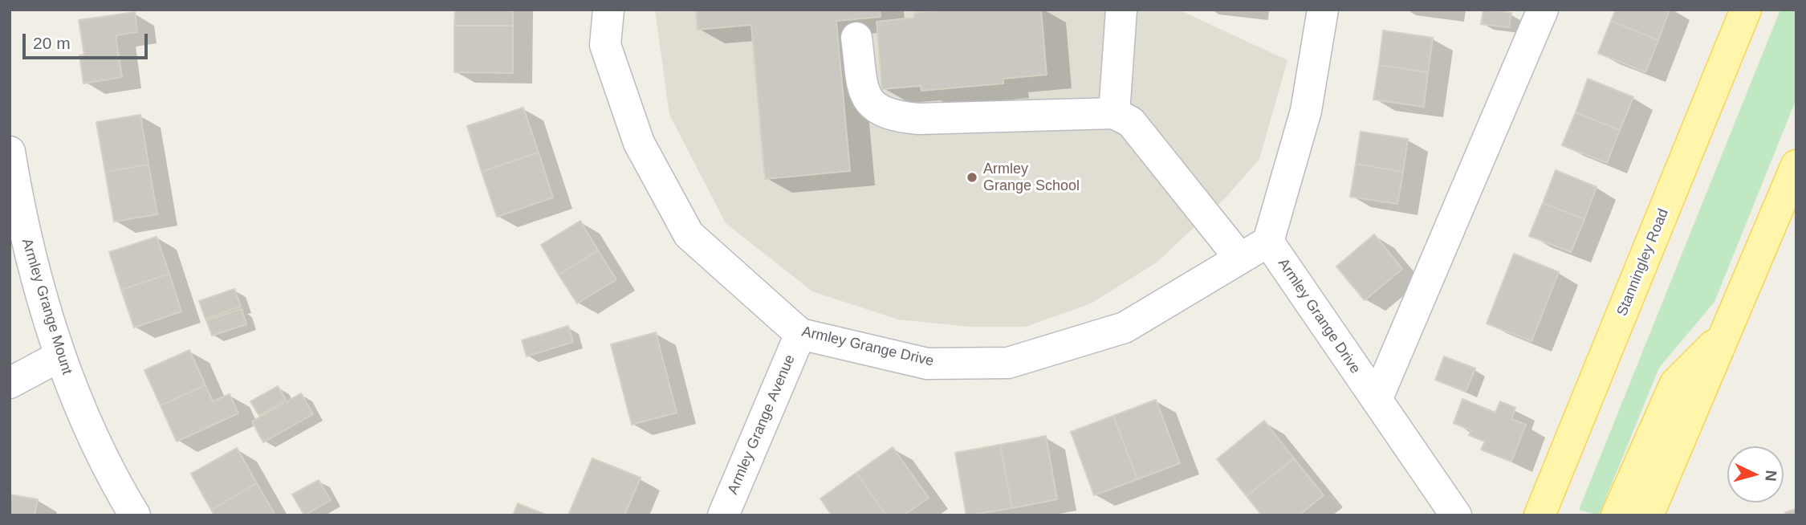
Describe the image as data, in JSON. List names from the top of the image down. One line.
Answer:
{"streets":{"main road":["Stanningley Road"],"street":["Armley Grange Mount","Armley Grange Drive","Armley Grange Avenue"]},"crossings":[["Armley Grange Drive","Armley Grange Avenue"]],"places":["Armley Grange School"],"scale_bar":"20 m","north":"right"}
